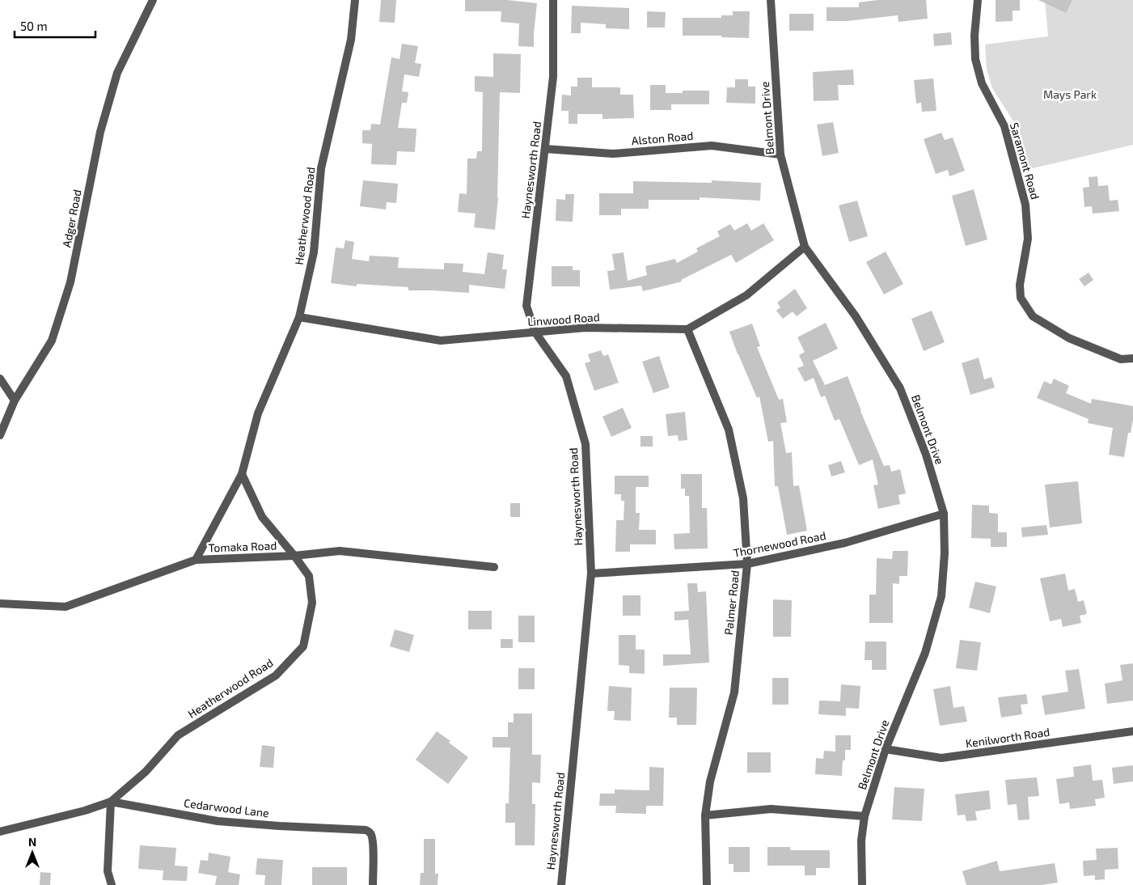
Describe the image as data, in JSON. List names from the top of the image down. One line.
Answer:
{"streets":{"street":["Belmont Drive","Alston Road","Saramont Road","Haynesworth Road","Heatherwood Road","Adger Road","Linwood Road","Thornewood Road","Tomaka Road","Palmer Road","Kenilworth Road","Cedarwood Lane"]},"crossings":[["Belmont Drive","Alston Road"],["Belmont Drive","Thornewood Road"],["Belmont Drive","Kenilworth Road"],["Alston Road","Haynesworth Road"],["Haynesworth Road","Linwood Road"],["Haynesworth Road","Thornewood Road"],["Heatherwood Road","Linwood Road"],["Heatherwood Road","Tomaka Road"],["Heatherwood Road","Cedarwood Lane"],["Linwood Road","Palmer Road"],["Thornewood Road","Palmer Road"]],"parks":["Mays Park"],"scale_bar":"50 m","north":"top"}
